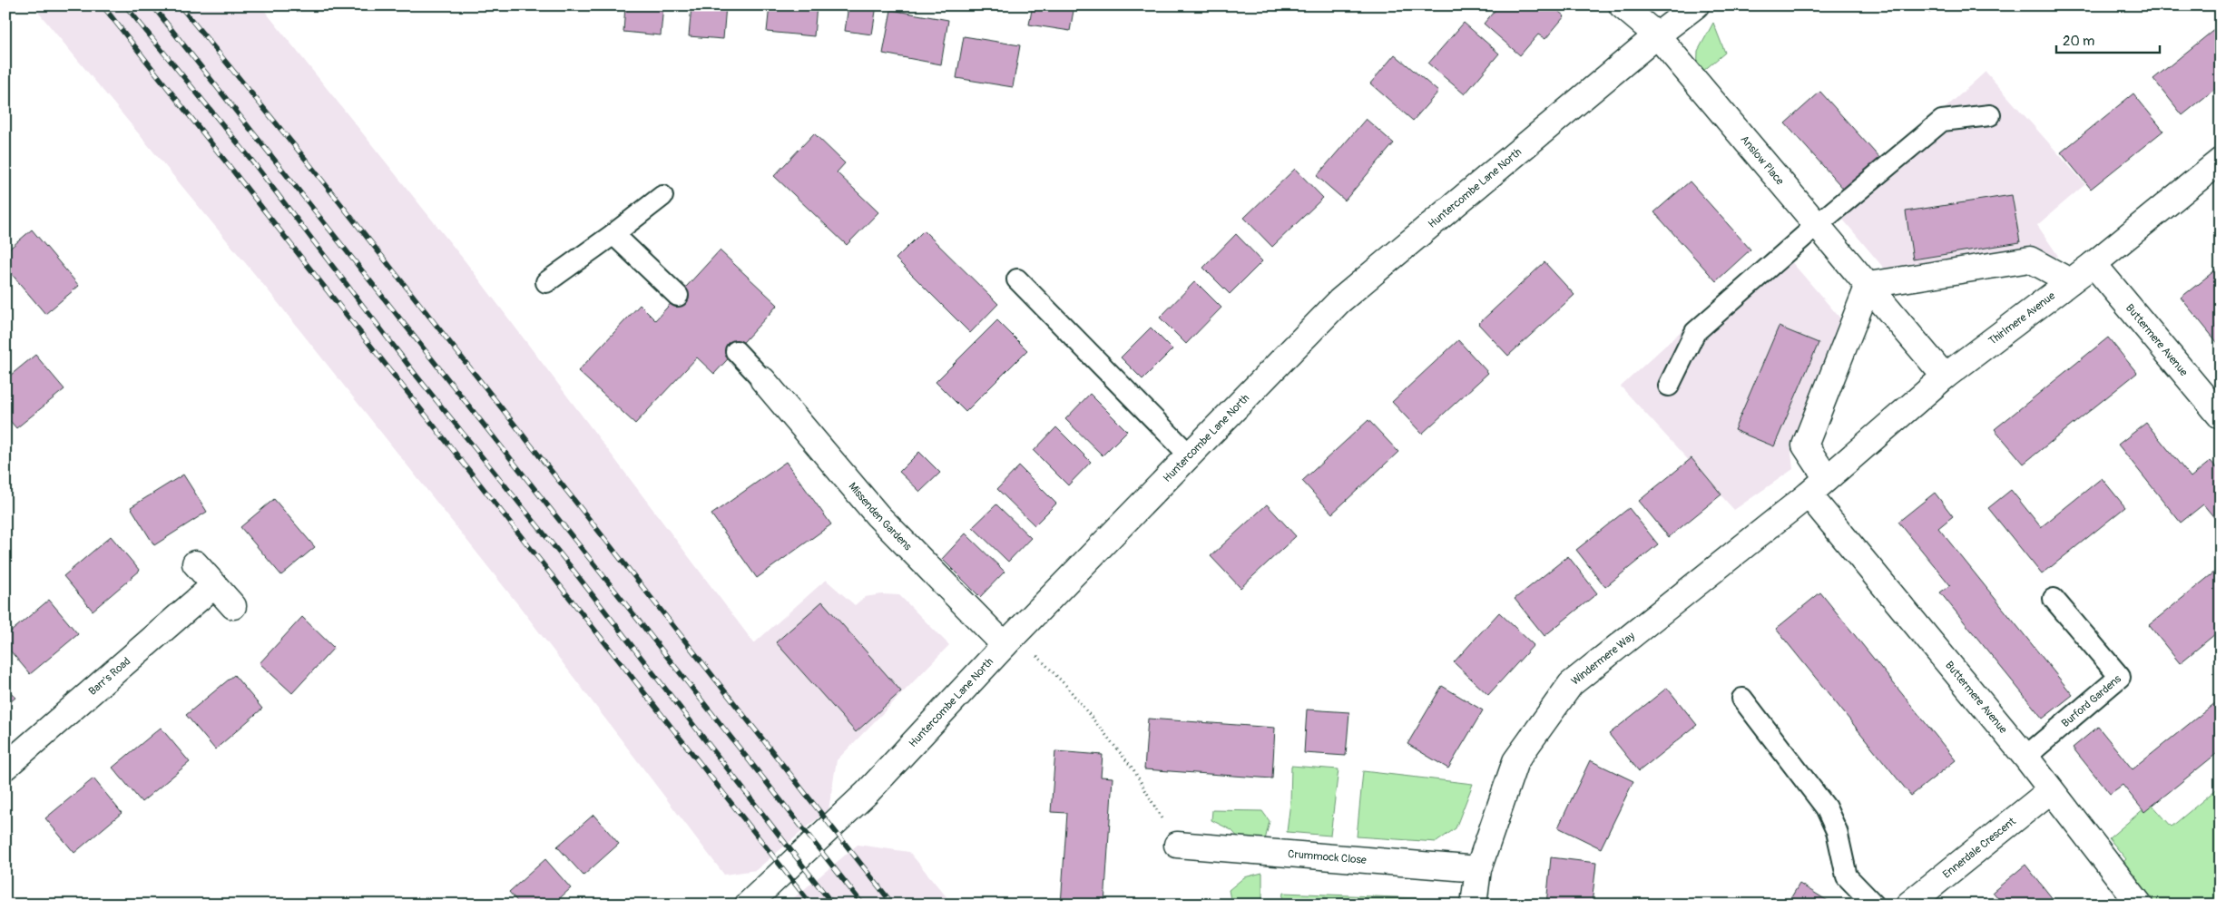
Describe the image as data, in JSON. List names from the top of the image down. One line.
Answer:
{"streets":{"street":["Anslow Place","Huntercombe Lane North","Thirlmere Avenue","Buttermere Avenue","Missenden Gardens","Windermere Way","Barr's Road","Ennerdale Crescent","Crummock Close"],"lane":["Burford Gardens"]},"crossings":[["Anslow Place","Huntercombe Lane North"],["Anslow Place","Thirlmere Avenue"],["Huntercombe Lane North","Missenden Gardens"],["Thirlmere Avenue","Buttermere Avenue"],["Thirlmere Avenue","Windermere Way"],["Buttermere Avenue","Windermere Way"],["Buttermere Avenue","Burford Gardens"],["Buttermere Avenue","Ennerdale Crescent"],["Windermere Way","Crummock Close"]],"scale_bar":"20 m"}
